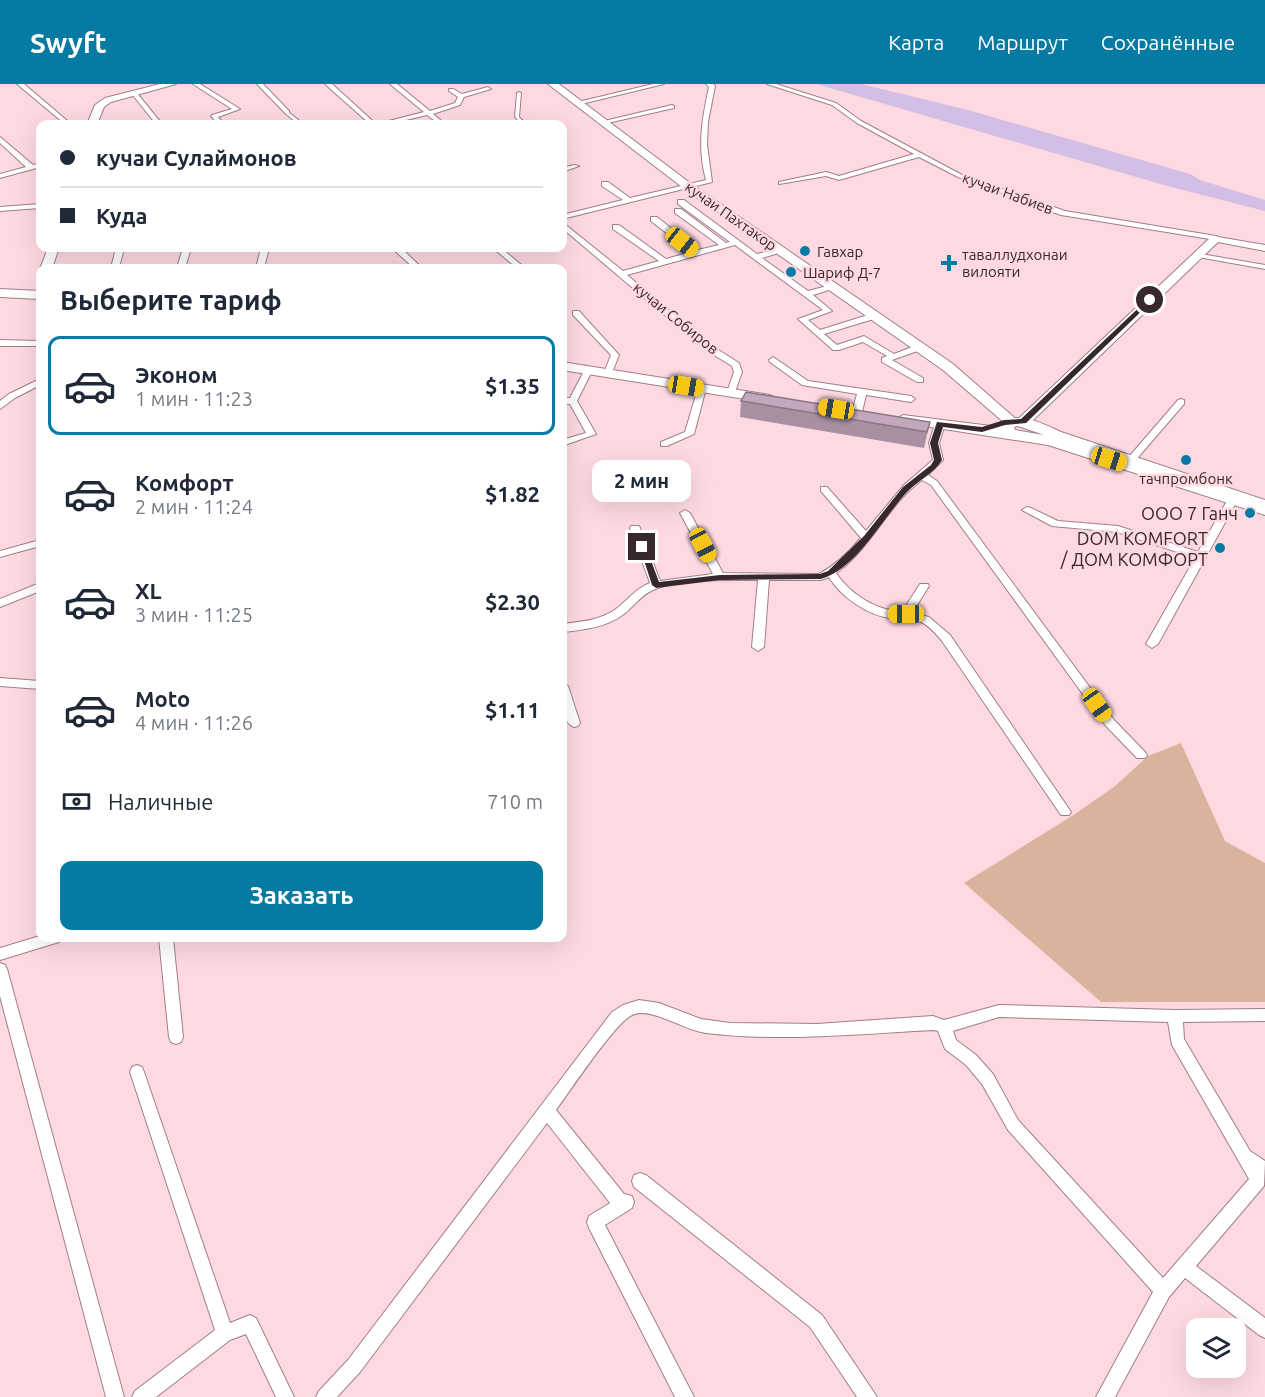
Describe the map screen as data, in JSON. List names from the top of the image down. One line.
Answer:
{"streets":{"main road":["кучаи Набиев","кучаи Пахтакор"],"street":["кучаи Собиров"]},"crossings":[["кучаи Пахтакор","кучаи Собиров"]],"places":{"other":["Гавхар","Шариф Д-7","тачпромбонк","ООО 7 Ганч","DOM KOMFORT / ДОМ КОМФОРТ"],"health":["таваллудхонаи вилояти"]},"page":{"header":"Swyft","nav":["Карта","Маршрут","Сохранённые"],"banner":["кучаи Сулаймонов","Куда"],"heading":"Выберите тариф","list":[{"name":"Эконом","note":"1 мин · 11:23","value":"$1.35"},{"name":"Комфорт","note":"2 мин · 11:24","value":"$1.82"},{"name":"XL","note":"3 мин · 11:25","value":"$2.30"},{"name":"Moto","note":"4 мин · 11:26","value":"$1.11"}],"bubble":"2 мин","pay":["Наличные","710 m"],"buttons":"Заказать"}}
